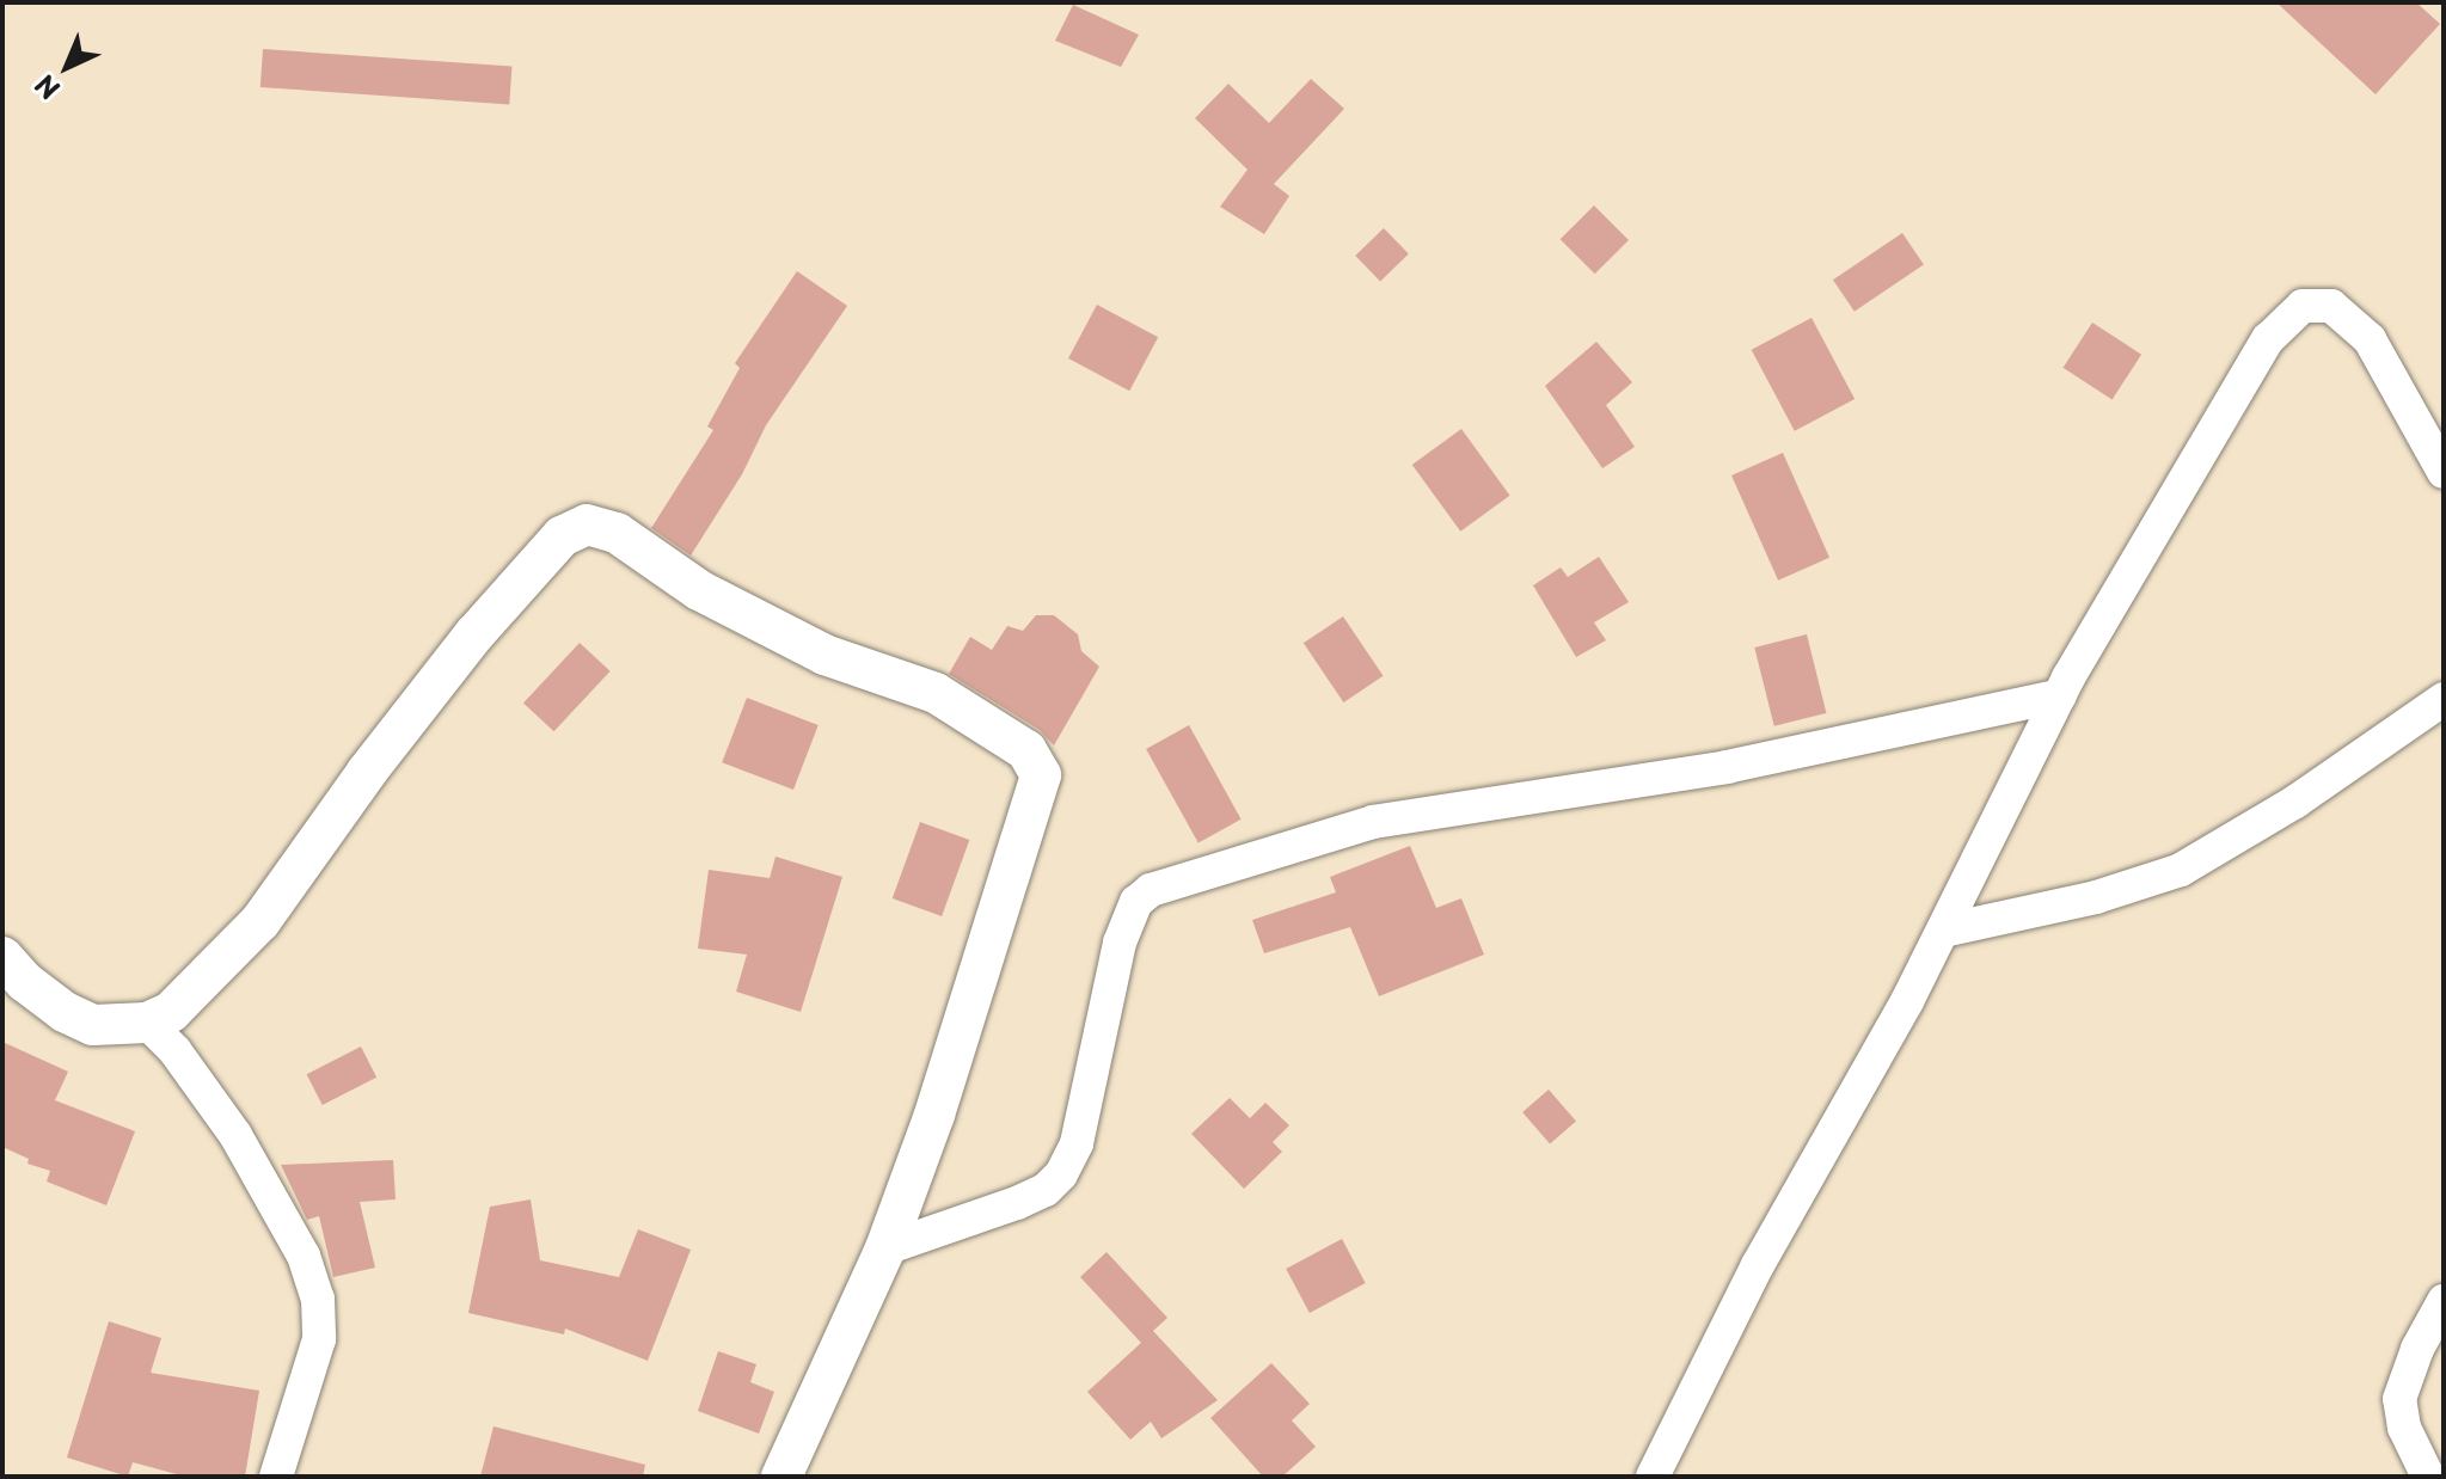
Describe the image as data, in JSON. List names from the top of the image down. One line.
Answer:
{"north":"bottom left"}
